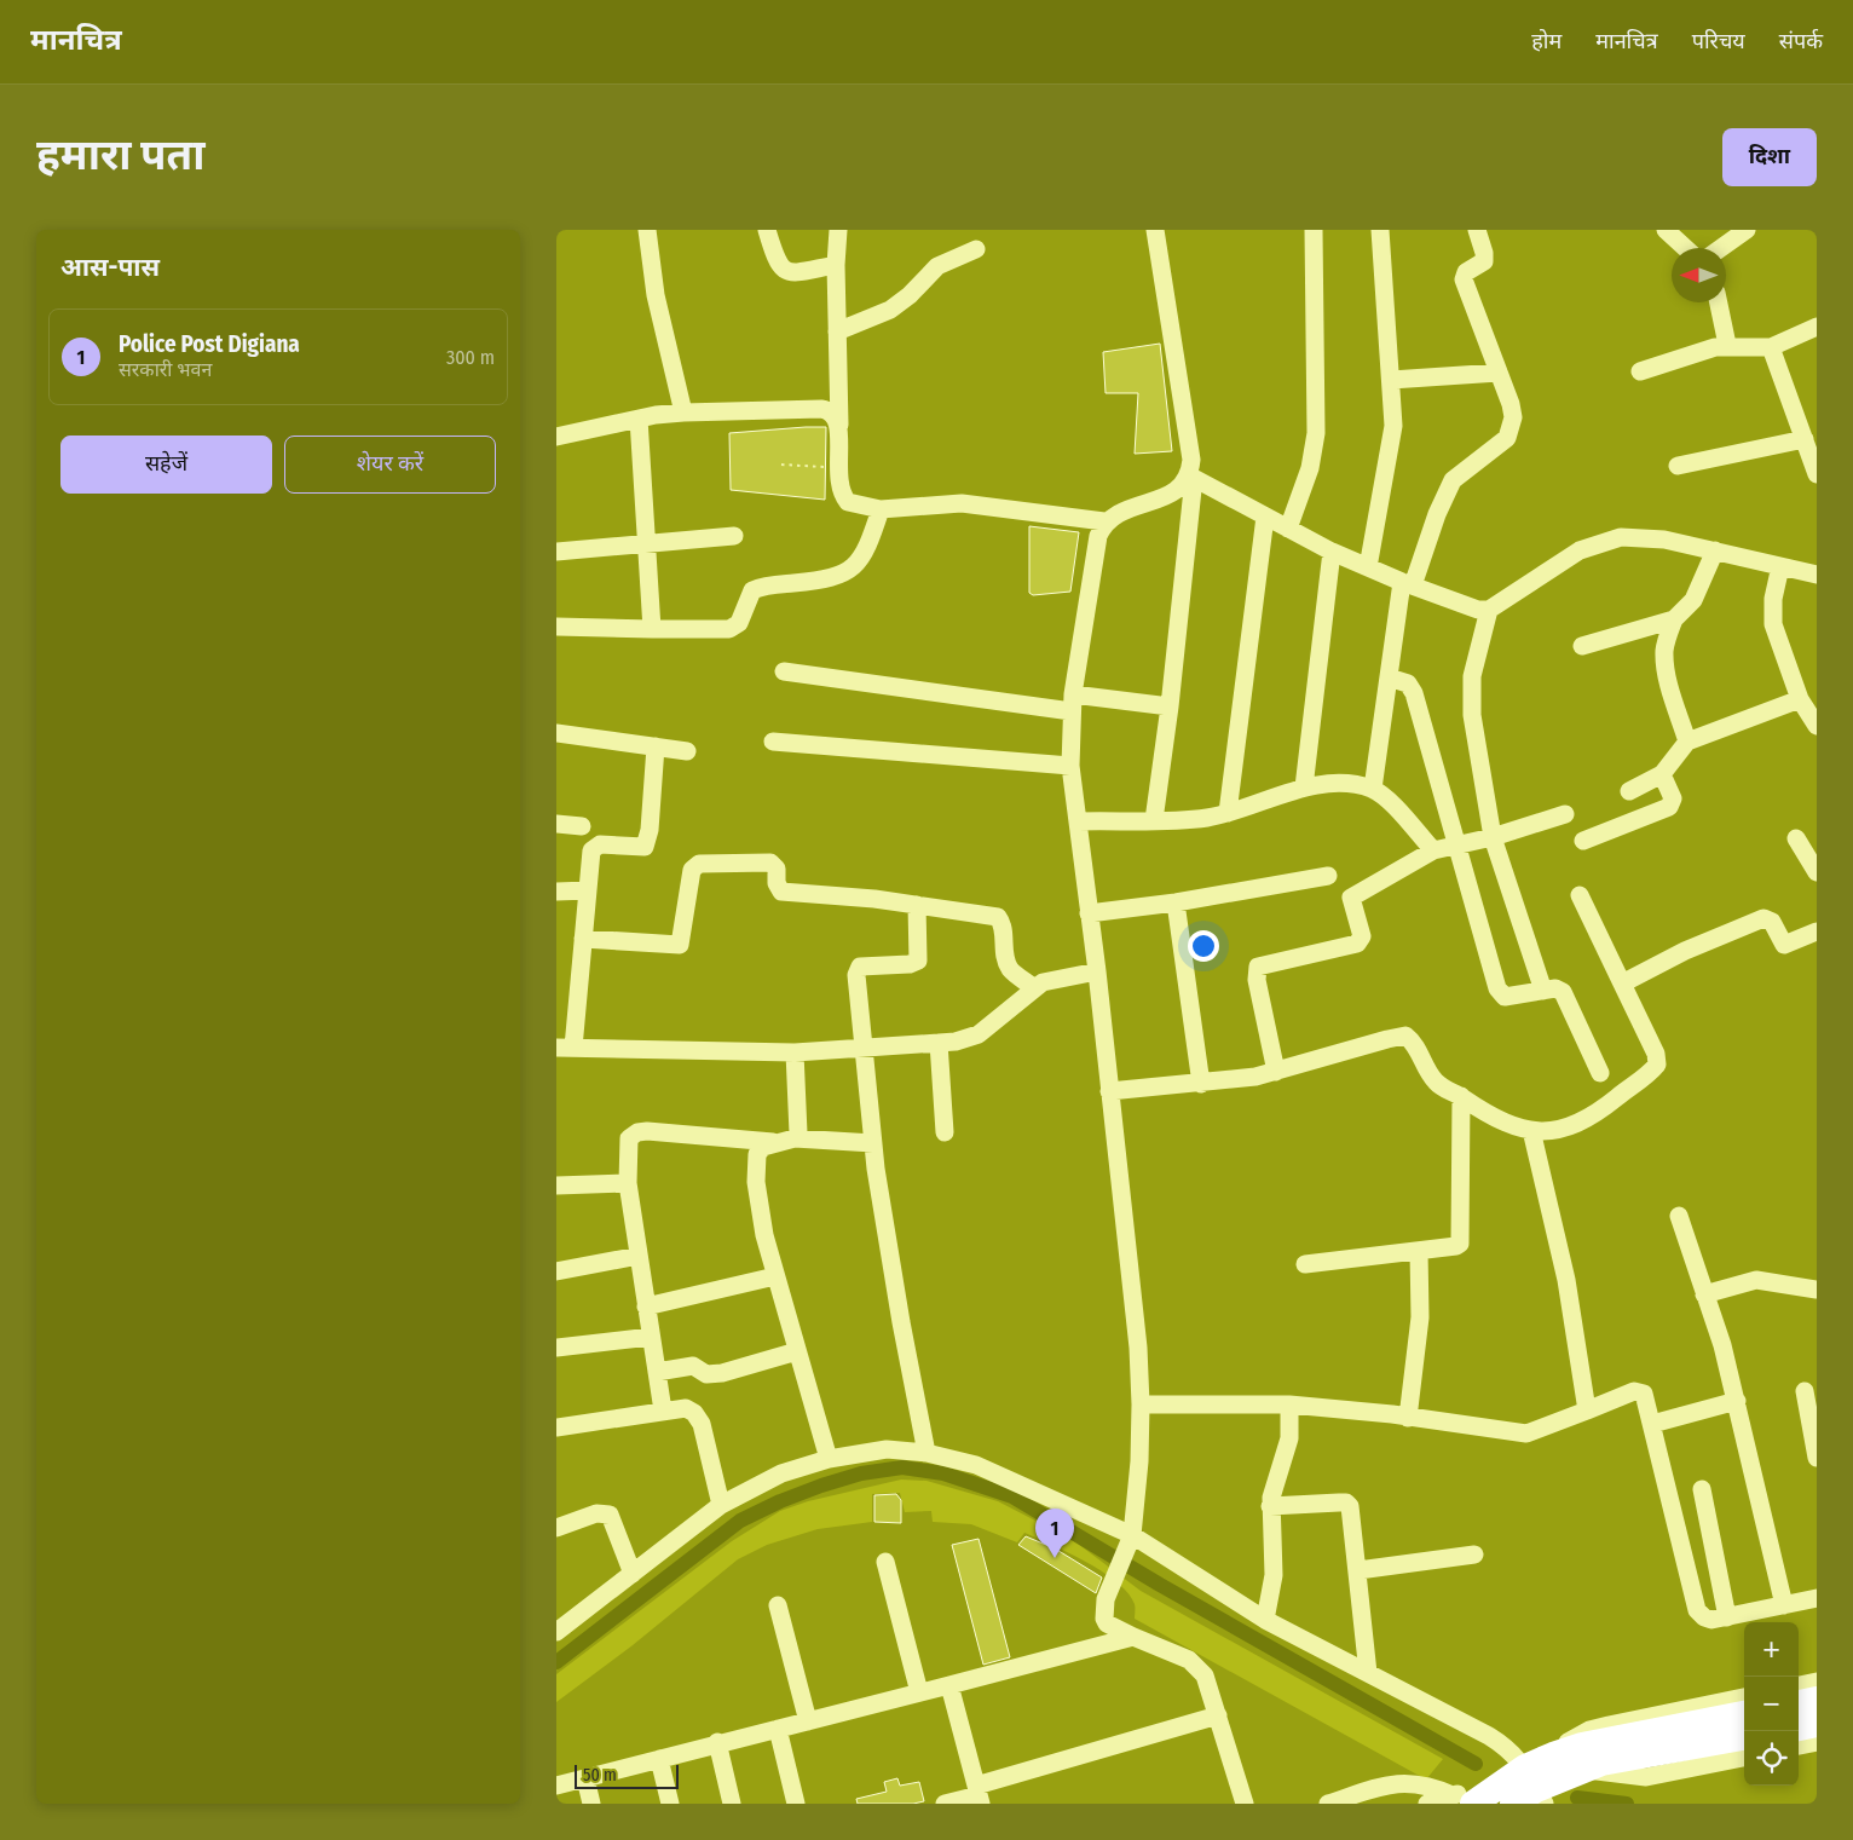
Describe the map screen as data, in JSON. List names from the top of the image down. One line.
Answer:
{"scale_bar":"50 m","north":"left","page":{"header":"मानचित्र","nav":["होम","मानचित्र","परिचय","संपर्क"],"buttons":["दिशा",["सहेजें","शेयर करें"]],"title":"हमारा पता","heading":"आस-पास","list":[{"mark":"1","name":"Police Post Digiana","note":"सरकारी भवन","value":"300 m"}],"pins":"1","map_buttons":["+","−"],"scale":"50 m"}}
